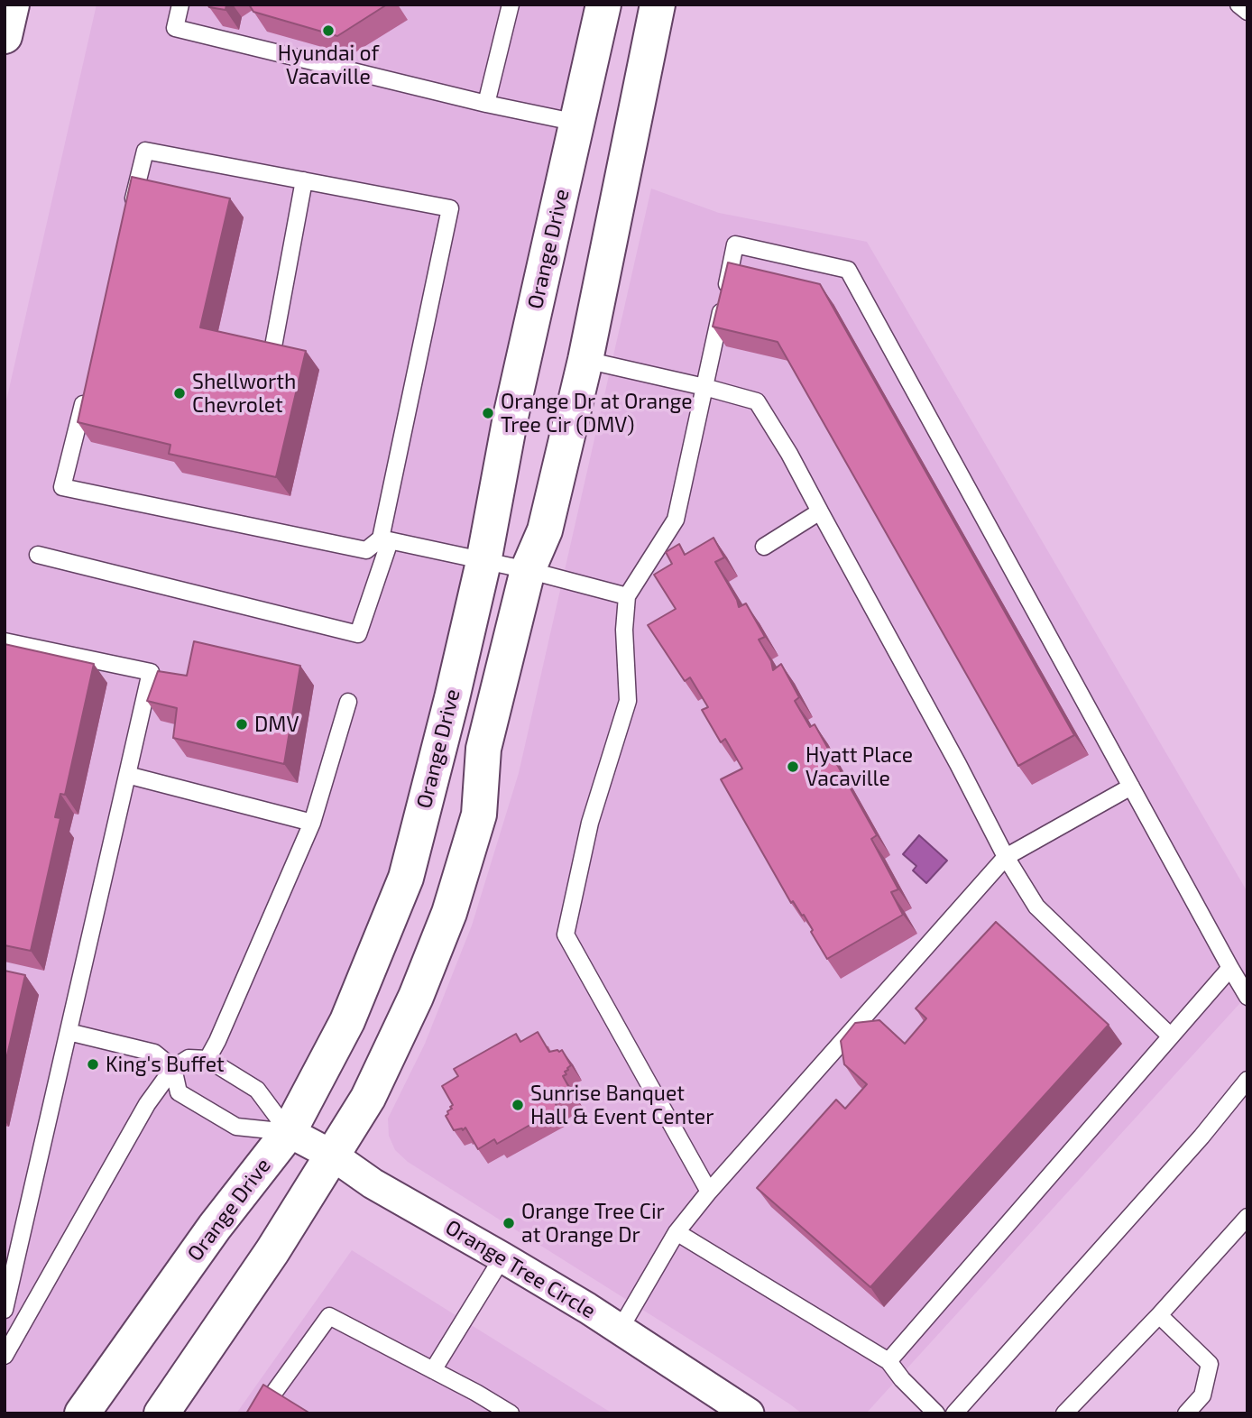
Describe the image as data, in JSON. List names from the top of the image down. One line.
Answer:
{"streets":{"main road":["Orange Drive"],"street":["Orange Tree Circle"]},"crossings":[["Orange Drive","Orange Tree Circle"]],"places":["Hyundai of Vacaville","Shellworth Chevrolet","Orange Dr at Orange Tree Cir (DMV)","DMV","Hyatt Place Vacaville","King's Buffet","Sunrise Banquet Hall & Event Center","Orange Tree Cir at Orange Dr"]}
